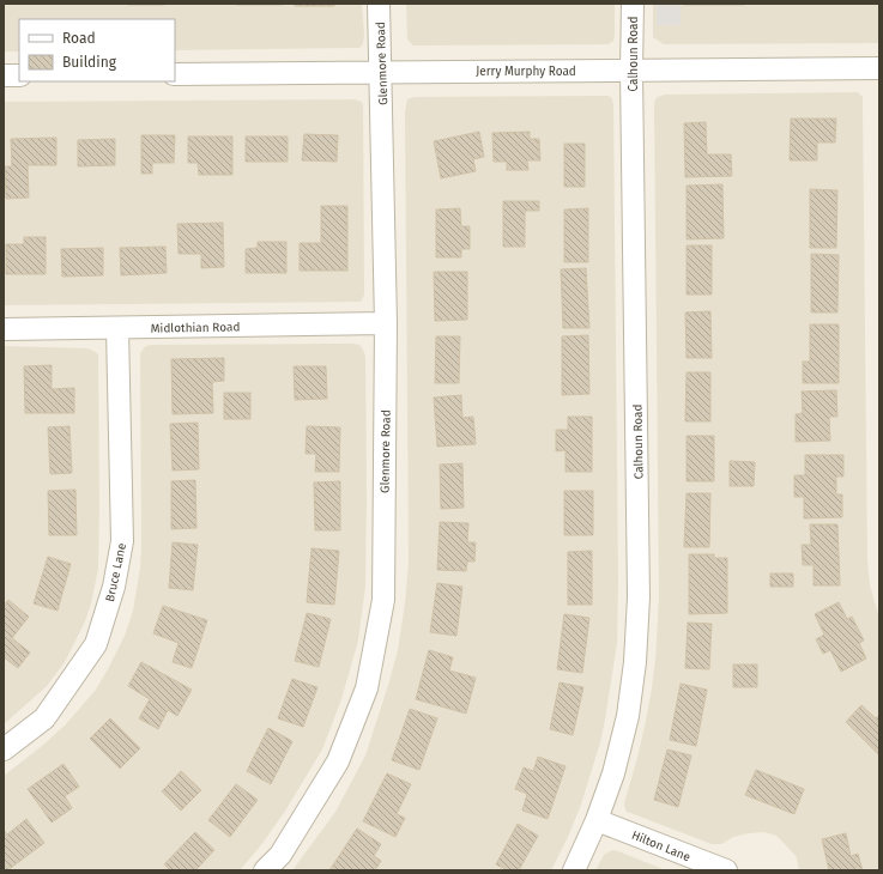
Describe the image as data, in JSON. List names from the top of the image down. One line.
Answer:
{"streets":{"street":["Calhoun Road","Glenmore Road","Jerry Murphy Road","Midlothian Road","Bruce Lane","Hilton Lane"]},"crossings":[["Calhoun Road","Jerry Murphy Road"],["Calhoun Road","Hilton Lane"],["Glenmore Road","Jerry Murphy Road"],["Glenmore Road","Midlothian Road"],["Midlothian Road","Bruce Lane"]],"legend":["Road","Building"]}
